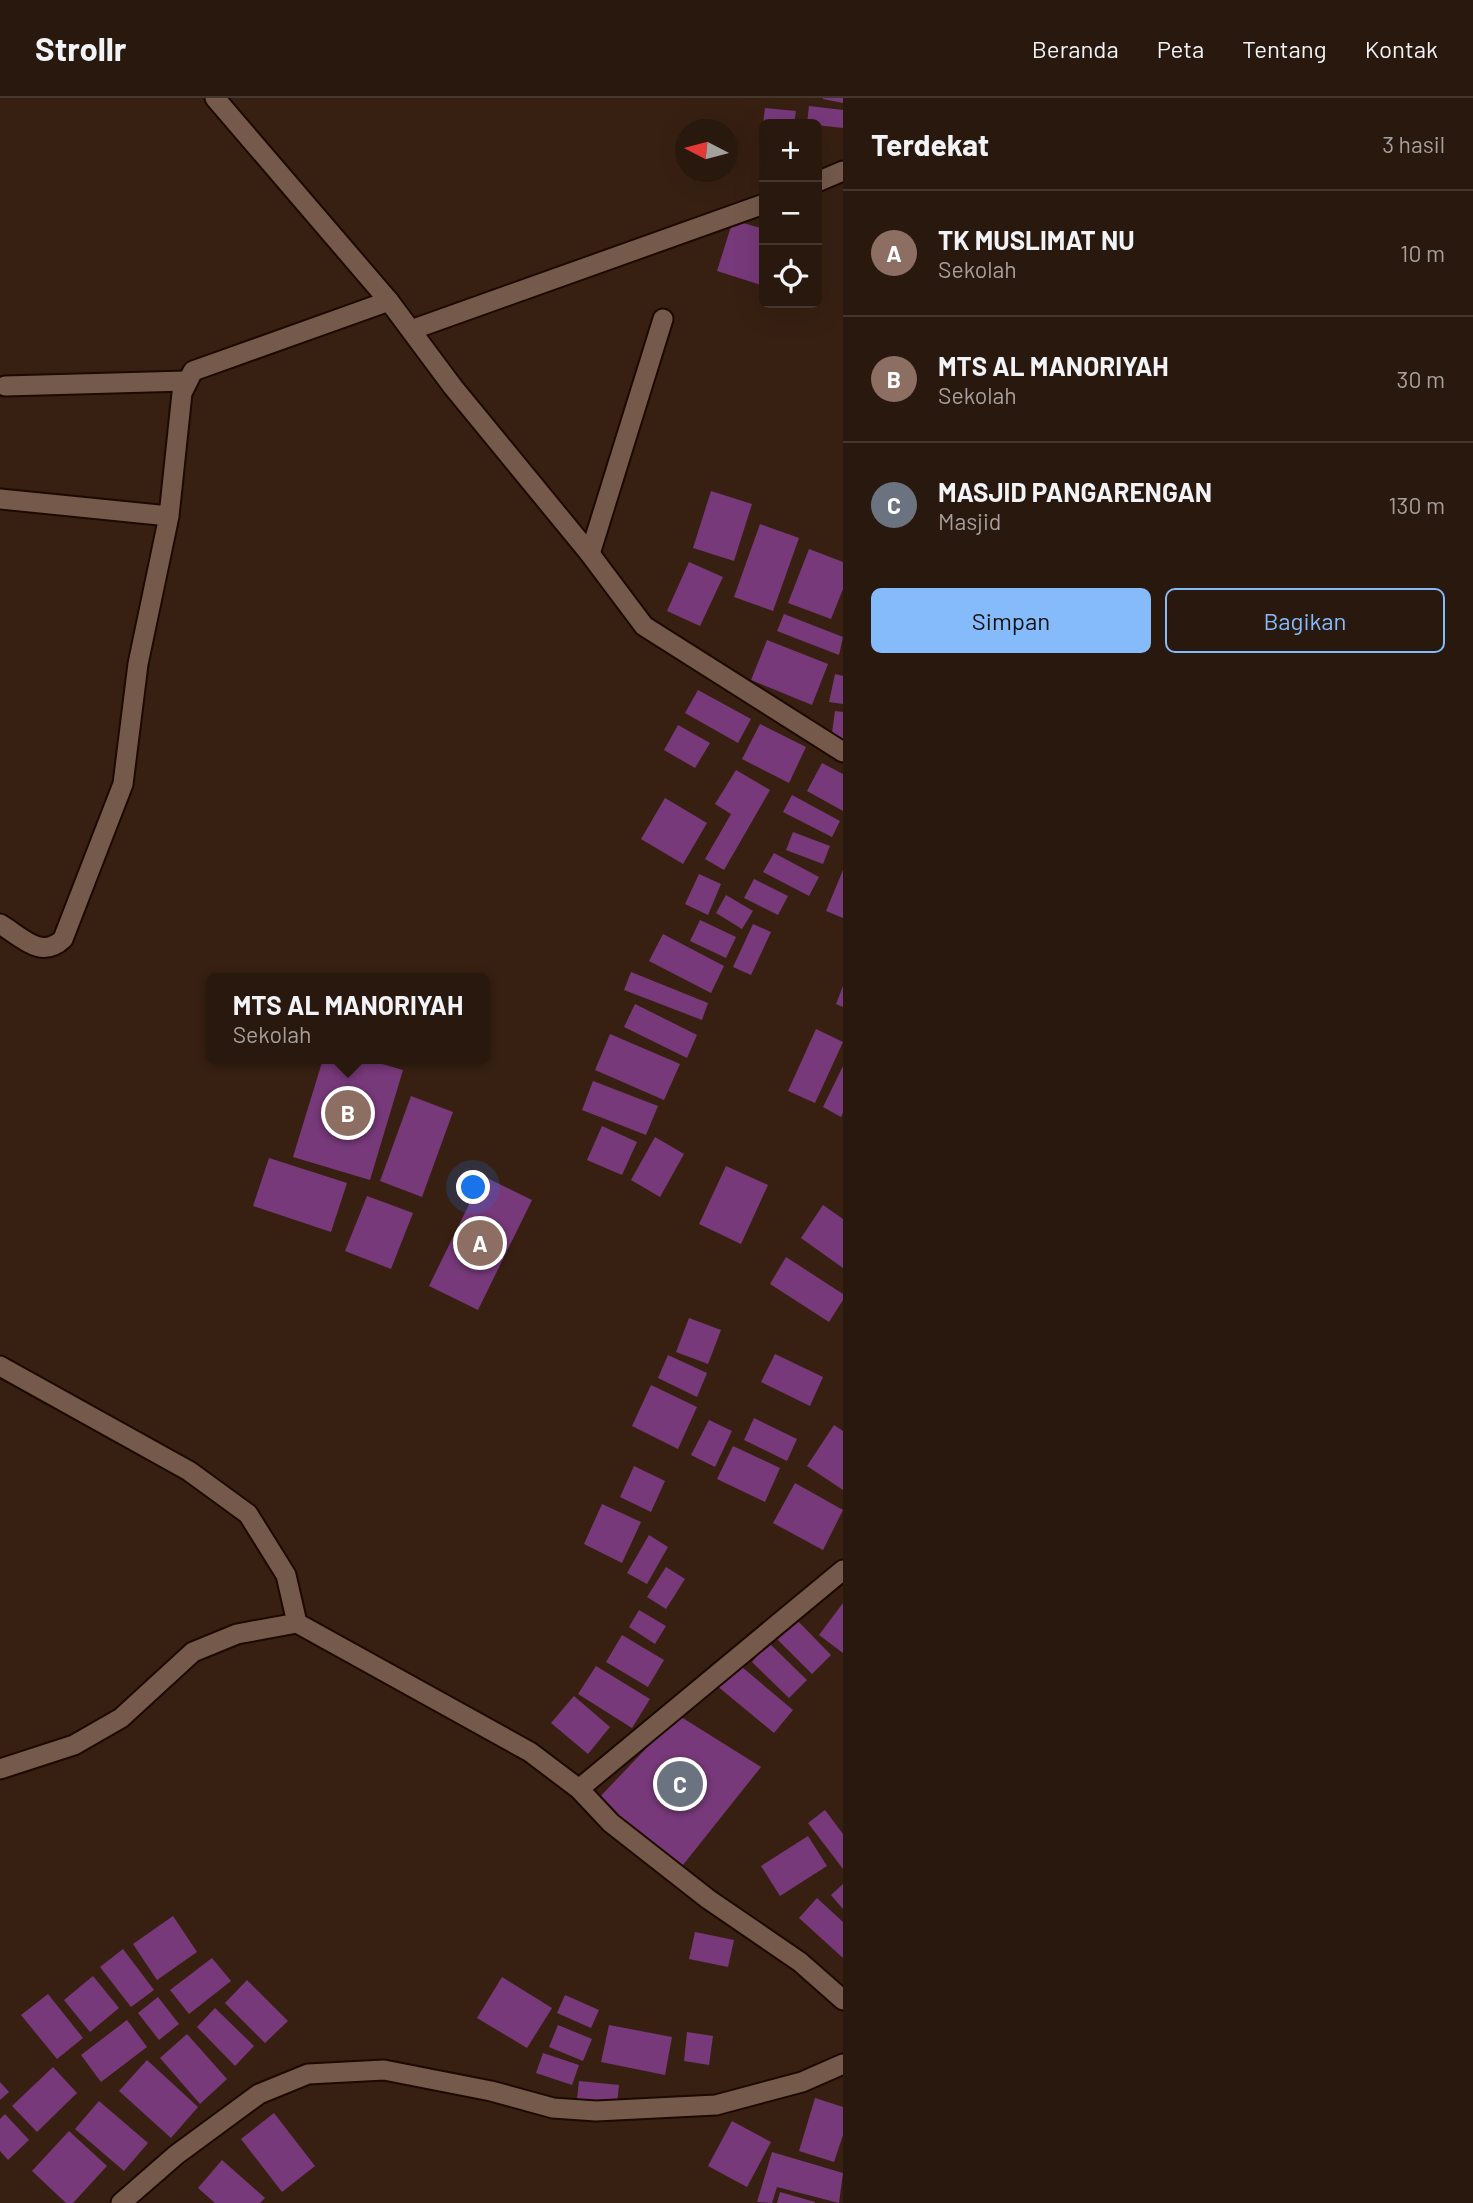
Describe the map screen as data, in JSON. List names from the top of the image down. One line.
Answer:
{"north":"left","page":{"header":"Strollr","nav":["Beranda","Peta","Tentang","Kontak"],"heading":["Terdekat","3 hasil"],"map_buttons":["+","−"],"list":[{"mark":"A","name":"TK MUSLIMAT NU","note":"Sekolah","value":"10 m"},{"mark":"B","name":"MTS AL MANORIYAH","note":"Sekolah","value":"30 m"},{"mark":"C","name":"MASJID PANGARENGAN","note":"Masjid","value":"130 m"}],"buttons":["Simpan","Bagikan"],"popup":["MTS AL MANORIYAH","Sekolah"],"pins":["B","A","C"]}}
